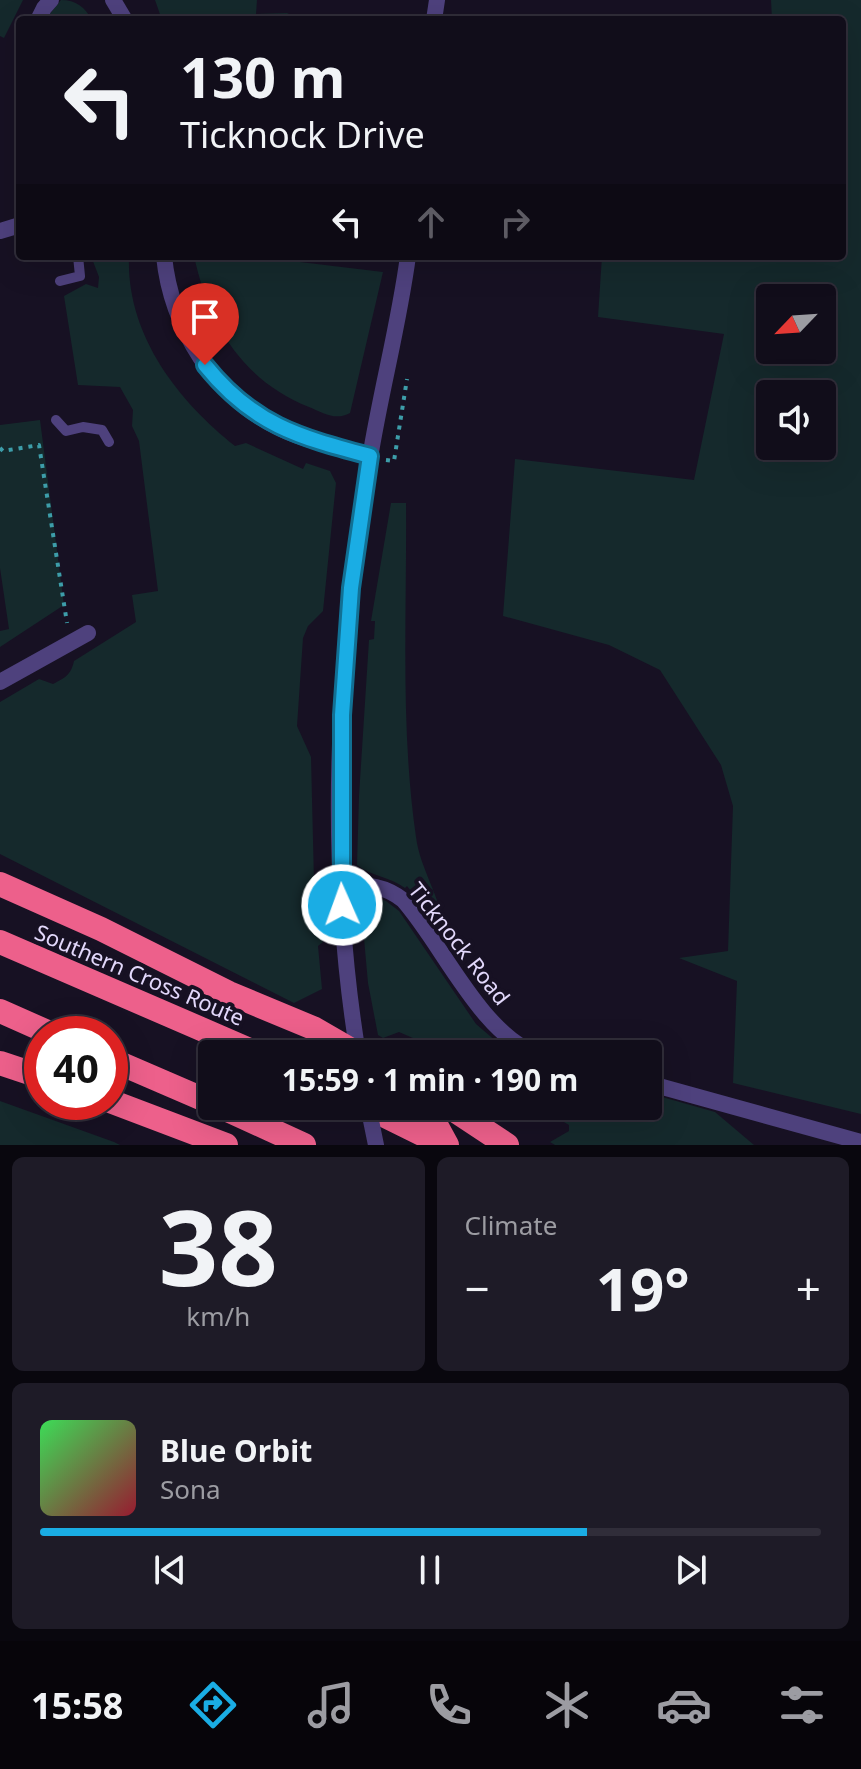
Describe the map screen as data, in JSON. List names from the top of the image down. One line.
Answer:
{"streets":{"highway":["Southern Cross Route"],"street":["Ticknock Road"]},"north":"bottom left","page":{"turn":["130 m","Ticknock Drive"],"limit":"40","trip":"15:59 · 1 min · 190 m","tile":[["38","km/h"],"Climate"],"heat":["−","19°","+"],"song":["Blue Orbit","Sona"],"tabs":"15:58"}}
